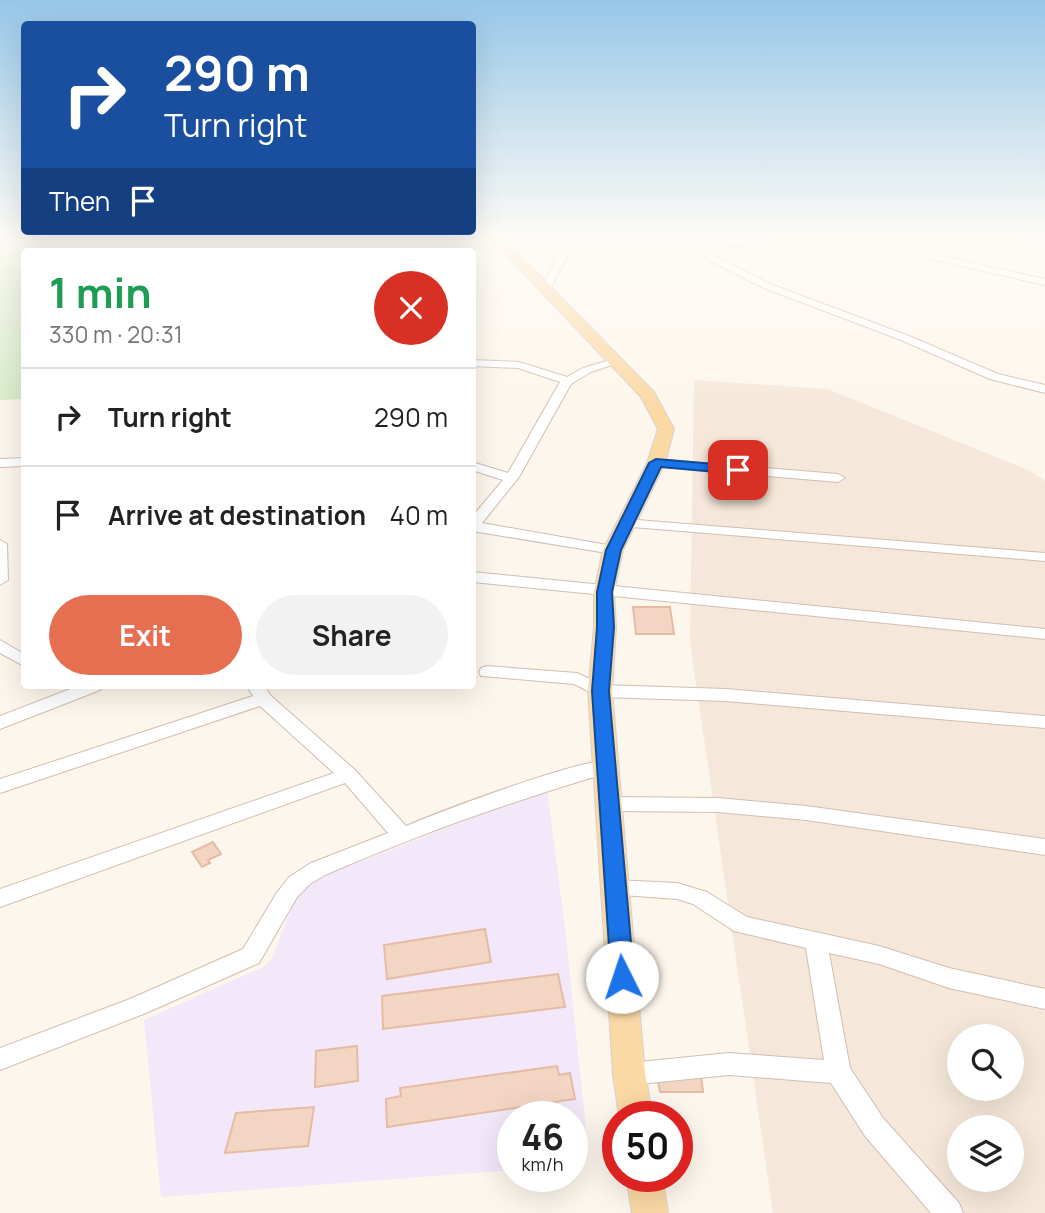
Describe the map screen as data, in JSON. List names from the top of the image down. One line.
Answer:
{"page":{"turn":["290 m","Turn right"],"then":"Then","heading":["1 min","330 m · 20:31"],"list":[{"name":"Turn right","value":"290 m"},{"name":"Arrive at destination","value":"40 m"}],"buttons":["Exit","Share"],"speed":"46 km/h","limit":"50"}}
